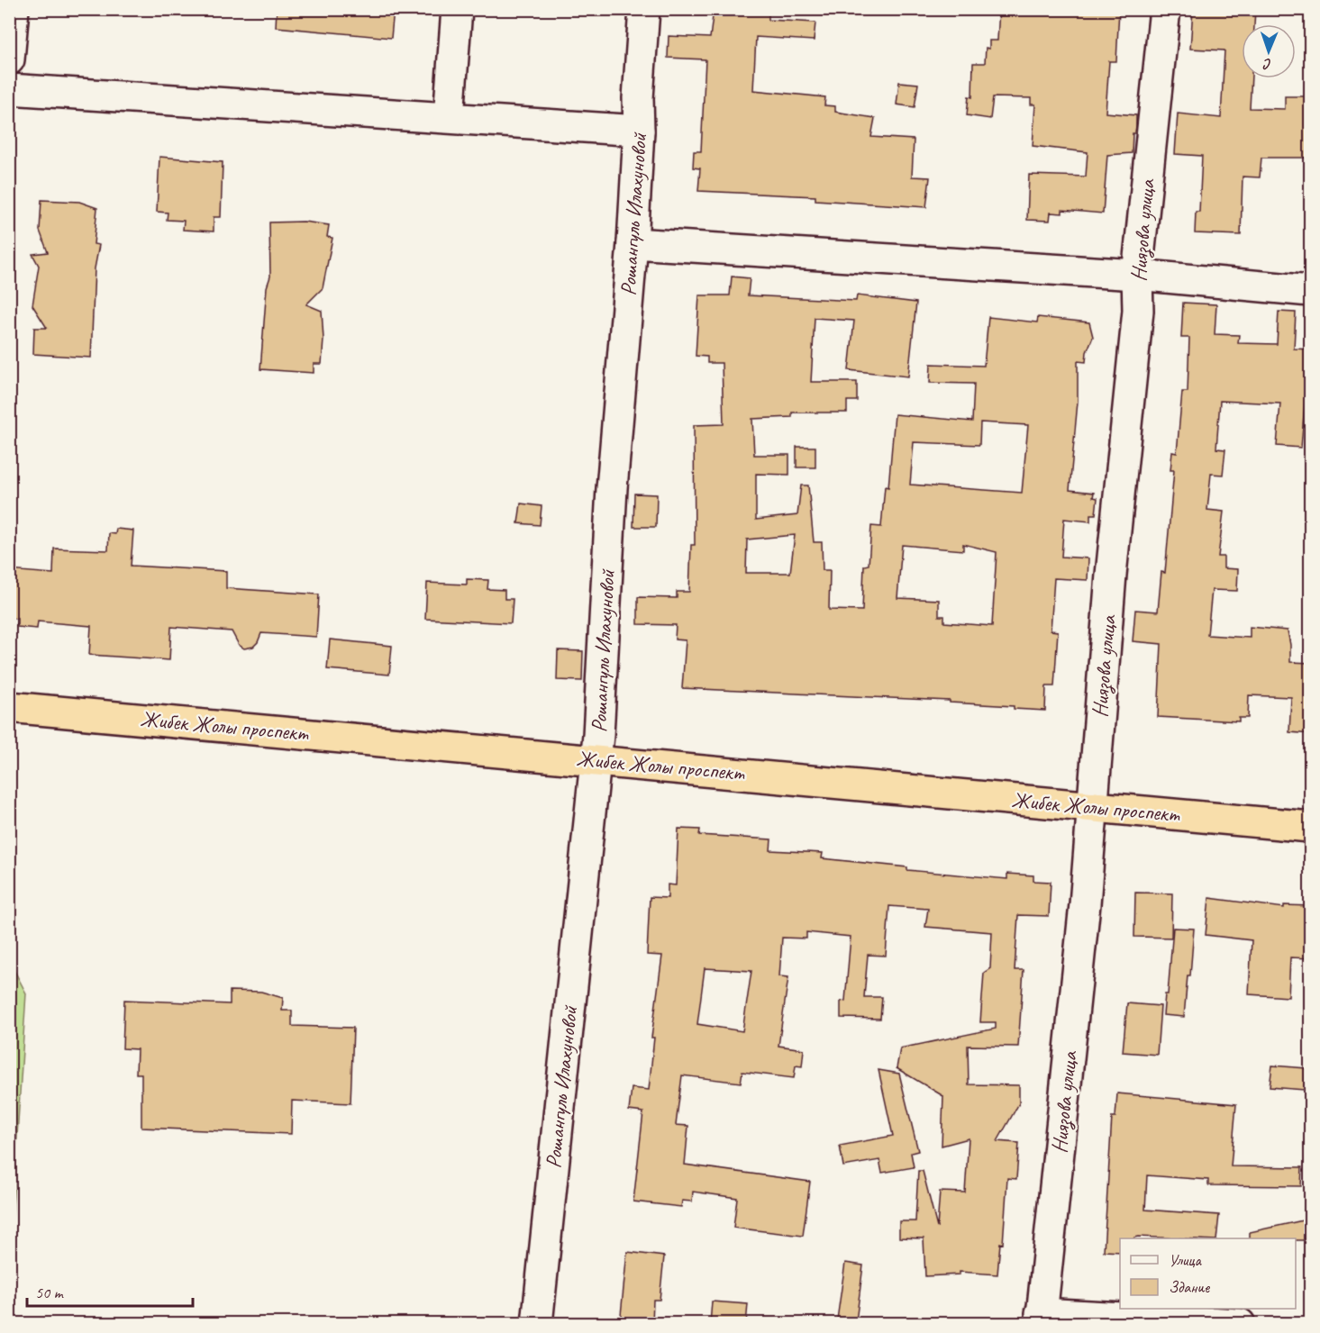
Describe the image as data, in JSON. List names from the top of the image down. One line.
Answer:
{"streets":{"highway":["Жибек Жолы проспект"],"street":["Рошангуль Илахуновой","Ниязова улица"]},"crossings":[["Рошангуль Илахуновой","Жибек Жолы проспект"],["Ниязова улица","Жибек Жолы проспект"]],"legend":["Улица","Здание"],"scale_bar":"50 m","north":"bottom"}
